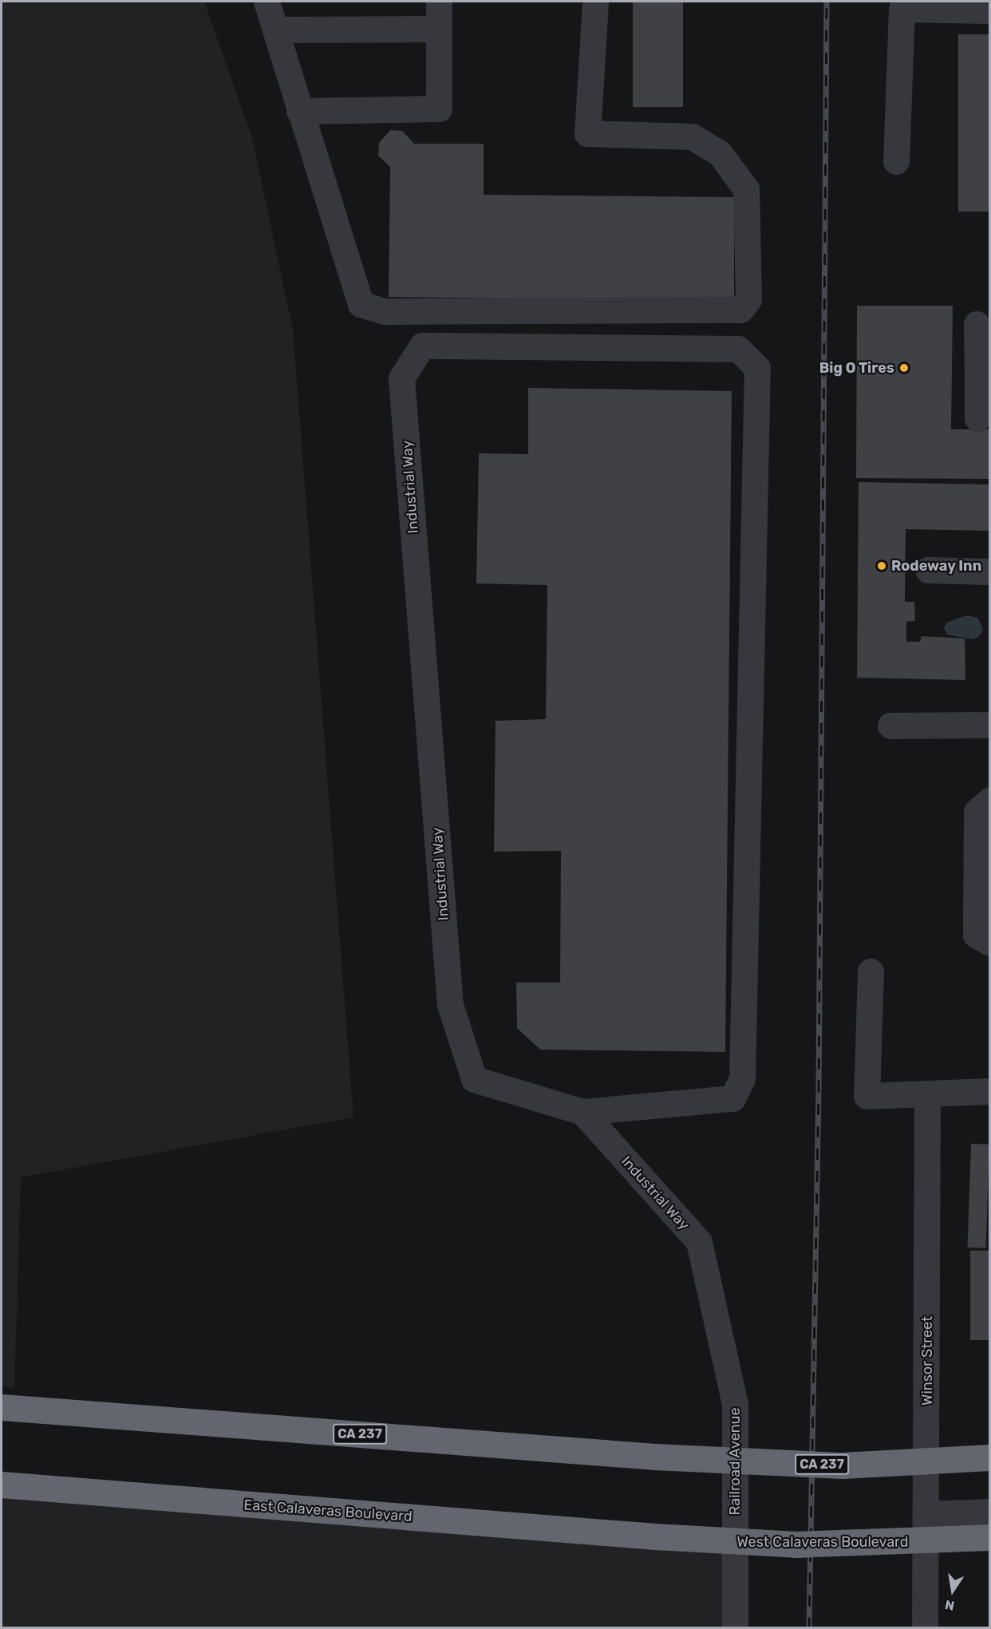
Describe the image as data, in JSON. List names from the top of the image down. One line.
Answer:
{"streets":{"highway":["CA 237","East Calaveras Boulevard","West Calaveras Boulevard"],"street":["Industrial Way","Winsor Street","Railroad Avenue"]},"crossings":[["Industrial Way","Railroad Avenue"],["East Calaveras Boulevard","West Calaveras Boulevard"]],"places":["Big O Tires","Rodeway Inn"],"north":"bottom"}
